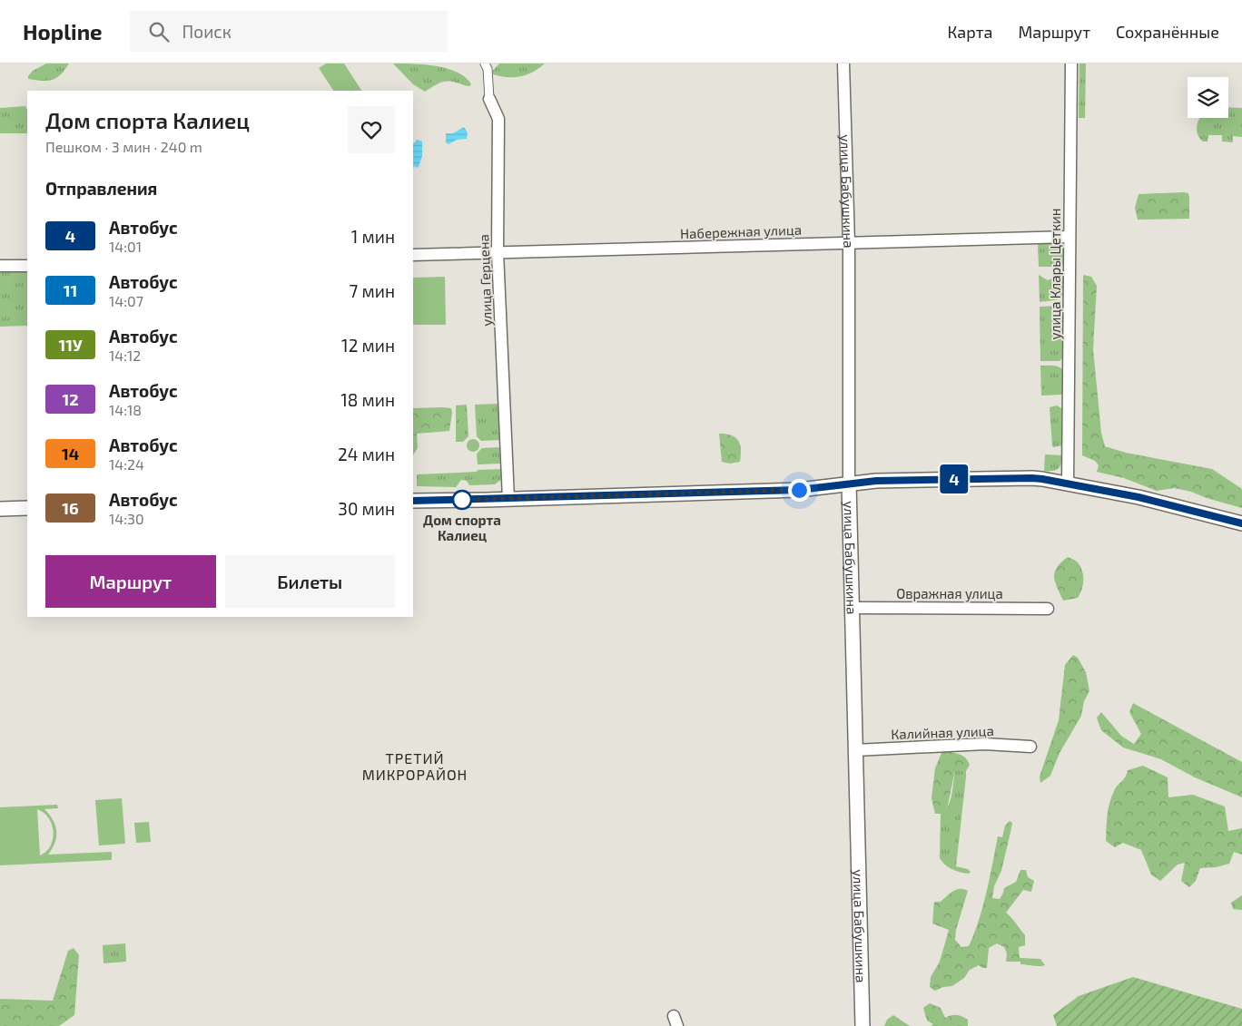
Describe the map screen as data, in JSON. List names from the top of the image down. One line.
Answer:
{"streets":{"street":["улица Бабушкина","Набережная улица","улица Клары Цеткин","улица Герцена","Овражная улица","Калийная улица"]},"crossings":[["улица Бабушкина","Набережная улица"],["улица Бабушкина","Овражная улица"],["улица Бабушкина","Калийная улица"],["Набережная улица","улица Клары Цеткин"],["Набережная улица","улица Герцена"]],"districts":["ТРЕТИЙ МИКРОРАЙОН"],"places":["Дом спорта Калиец"],"lines":["bus line 4"],"page":{"header":"Hopline","search":"Поиск","nav":["Карта","Маршрут","Сохранённые"],"on_map":"4","heading":[["Дом спорта Калиец","Пешком · 3 мин · 240 m"],"Отправления"],"list":[{"mark":"4","name":"Автобус","note":"14:01","value":"1 мин"},{"mark":"11","name":"Автобус","note":"14:07","value":"7 мин"},{"mark":"11У","name":"Автобус","note":"14:12","value":"12 мин"},{"mark":"12","name":"Автобус","note":"14:18","value":"18 мин"},{"mark":"14","name":"Автобус","note":"14:24","value":"24 мин"},{"mark":"16","name":"Автобус","note":"14:30","value":"30 мин"}],"buttons":["Маршрут","Билеты"]}}
